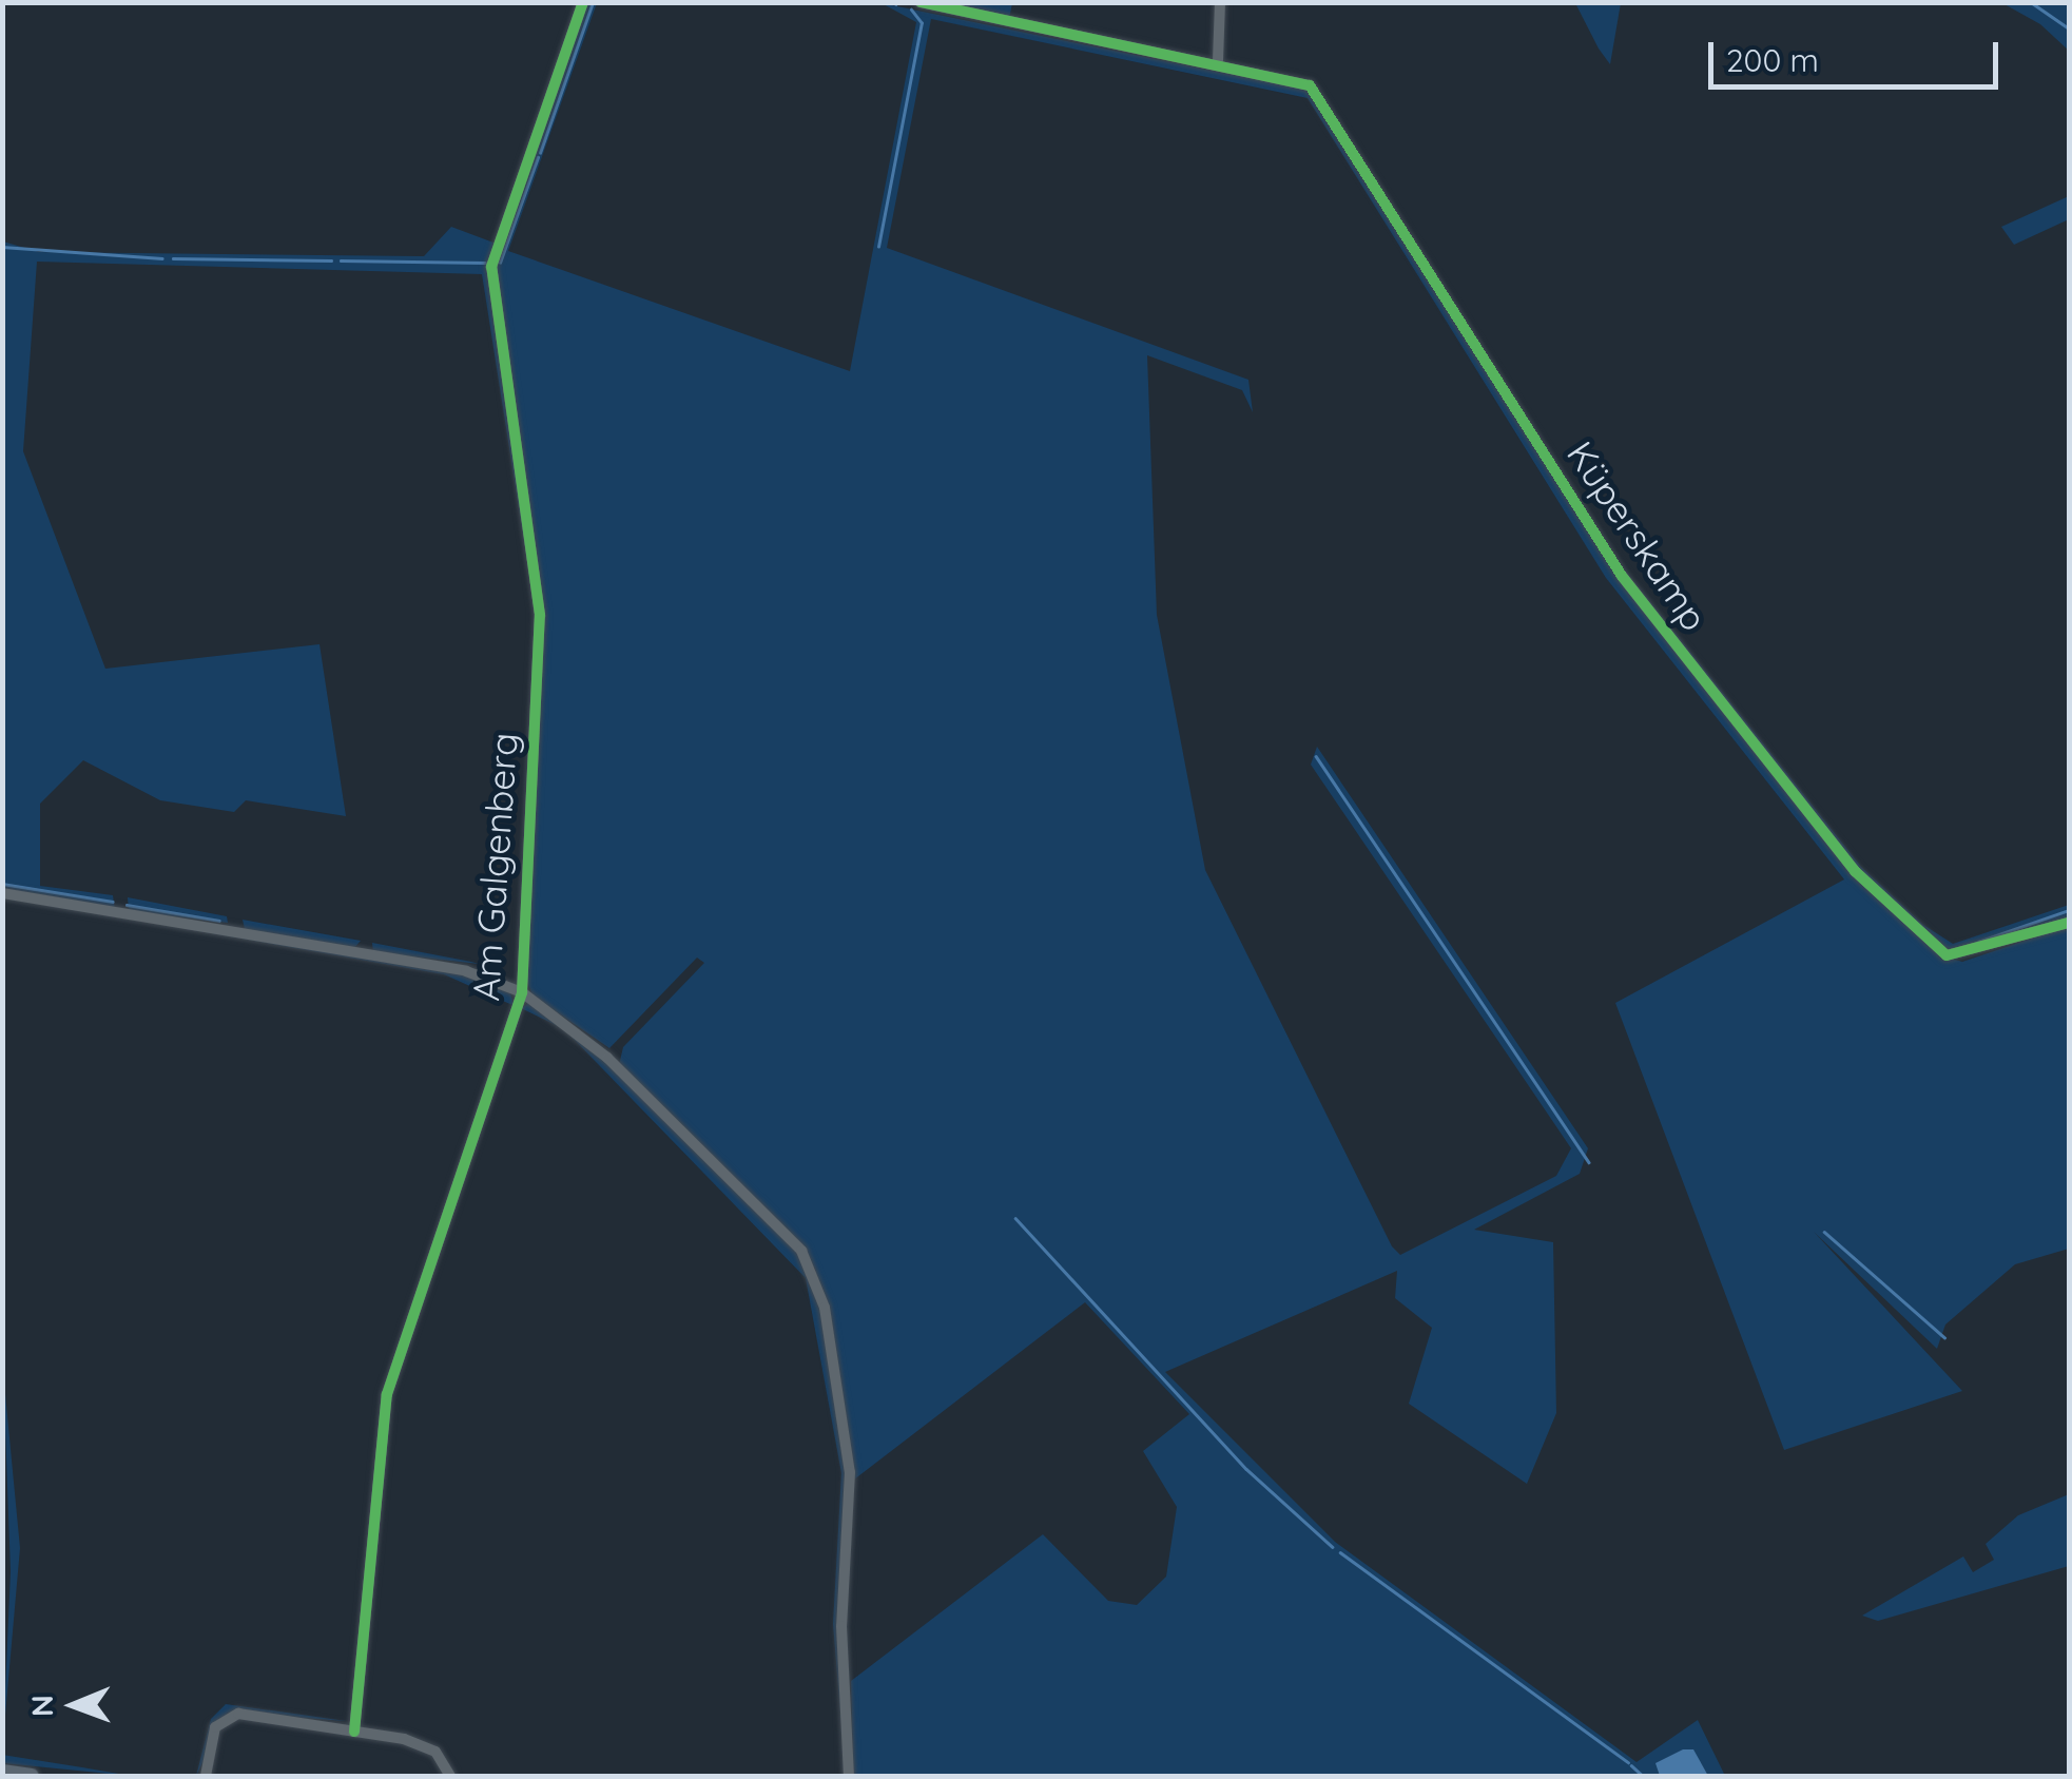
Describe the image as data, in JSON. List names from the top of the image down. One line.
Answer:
{"streets":{"street":["Küperskamp","Am Galgenberg"]},"scale_bar":"200 m","north":"left"}
